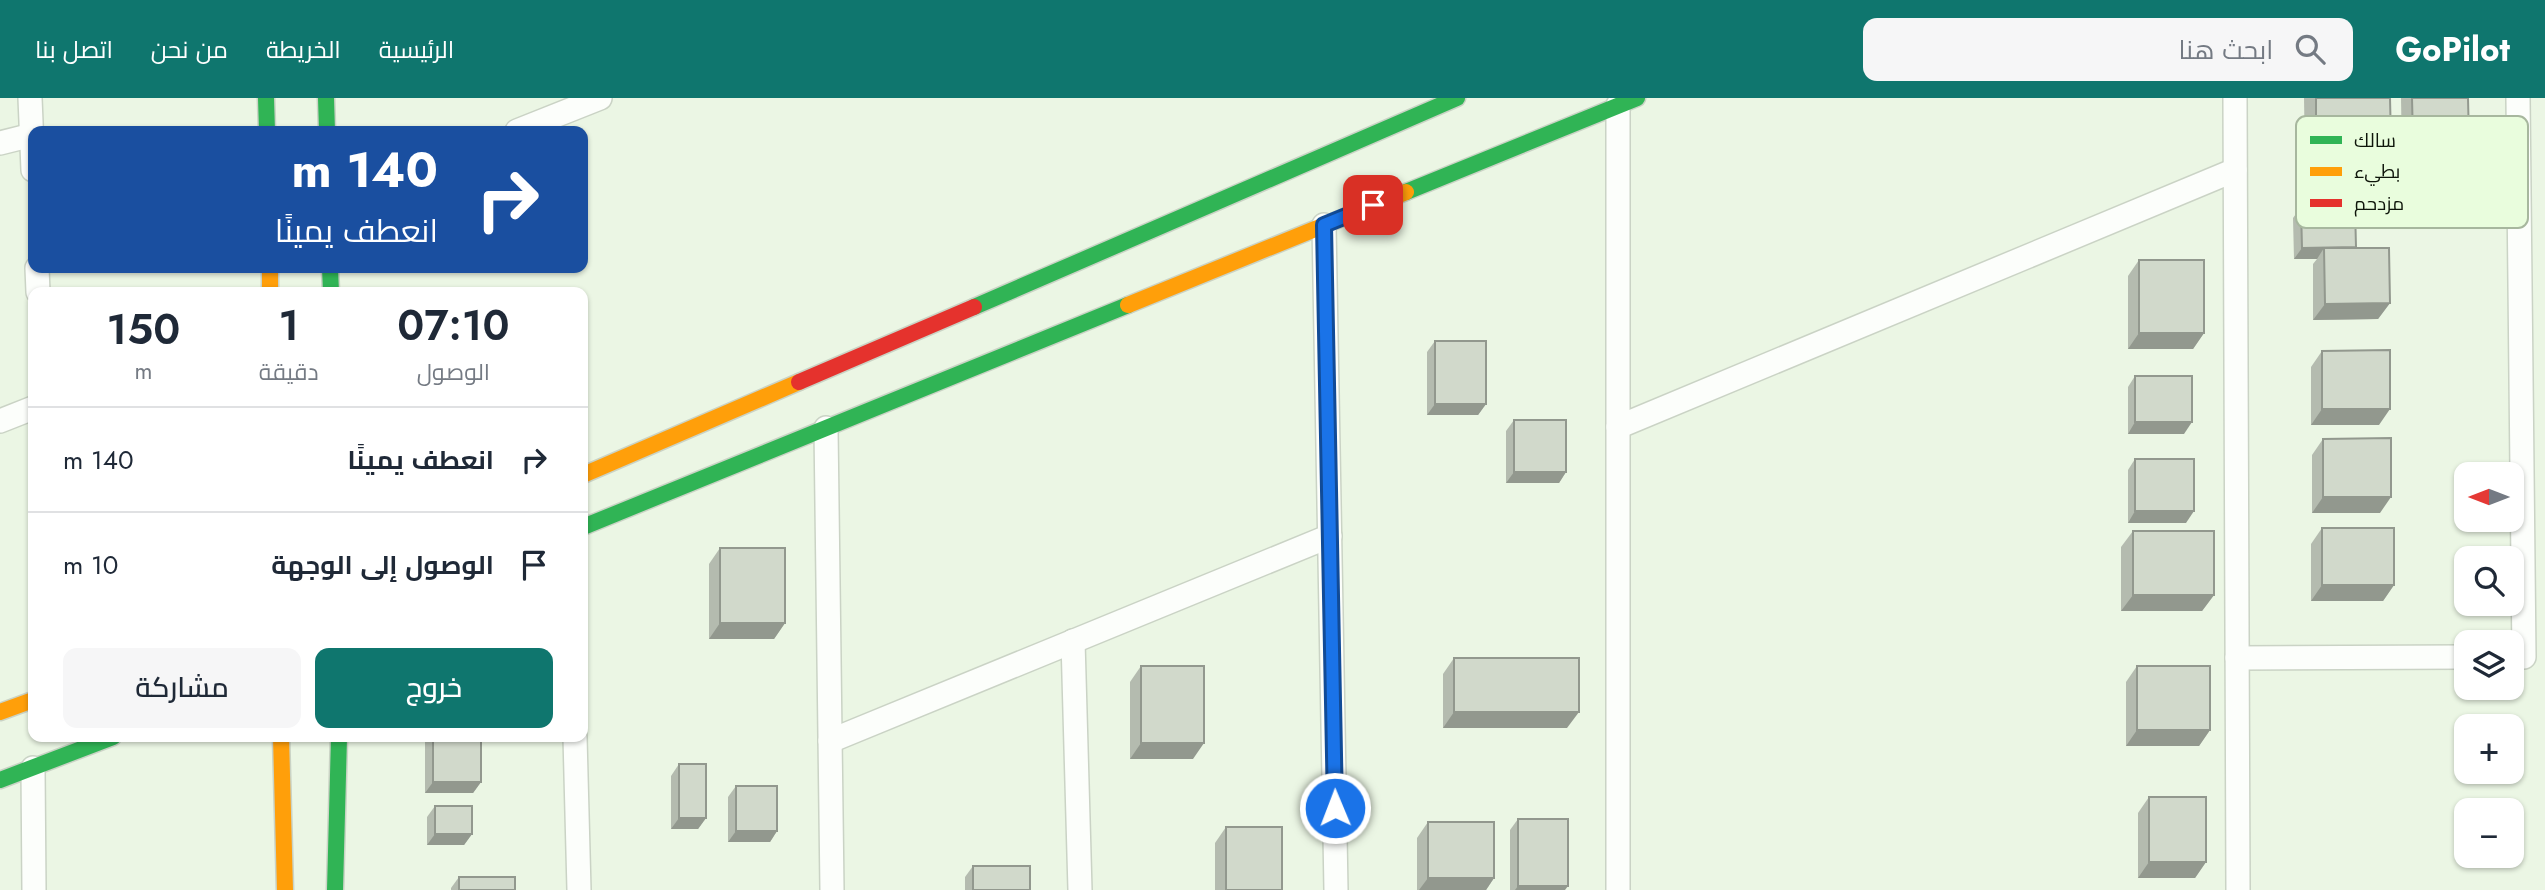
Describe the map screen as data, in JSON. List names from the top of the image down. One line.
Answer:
{"legend":["سالك","بطيء","مزدحم"],"north":"left","page":{"header":"GoPilot","search":"ابحث هنا","nav":["الرئيسية","الخريطة","من نحن","اتصل بنا"],"turn":["140 m","انعطف يمينًا"],"eta":["07:10","الوصول","1","دقيقة","150","m"],"list":[{"name":"انعطف يمينًا","value":"140 m"},{"name":"الوصول إلى الوجهة","value":"10 m"}],"map_buttons":["+","−"],"buttons":["خروج","مشاركة"]}}
